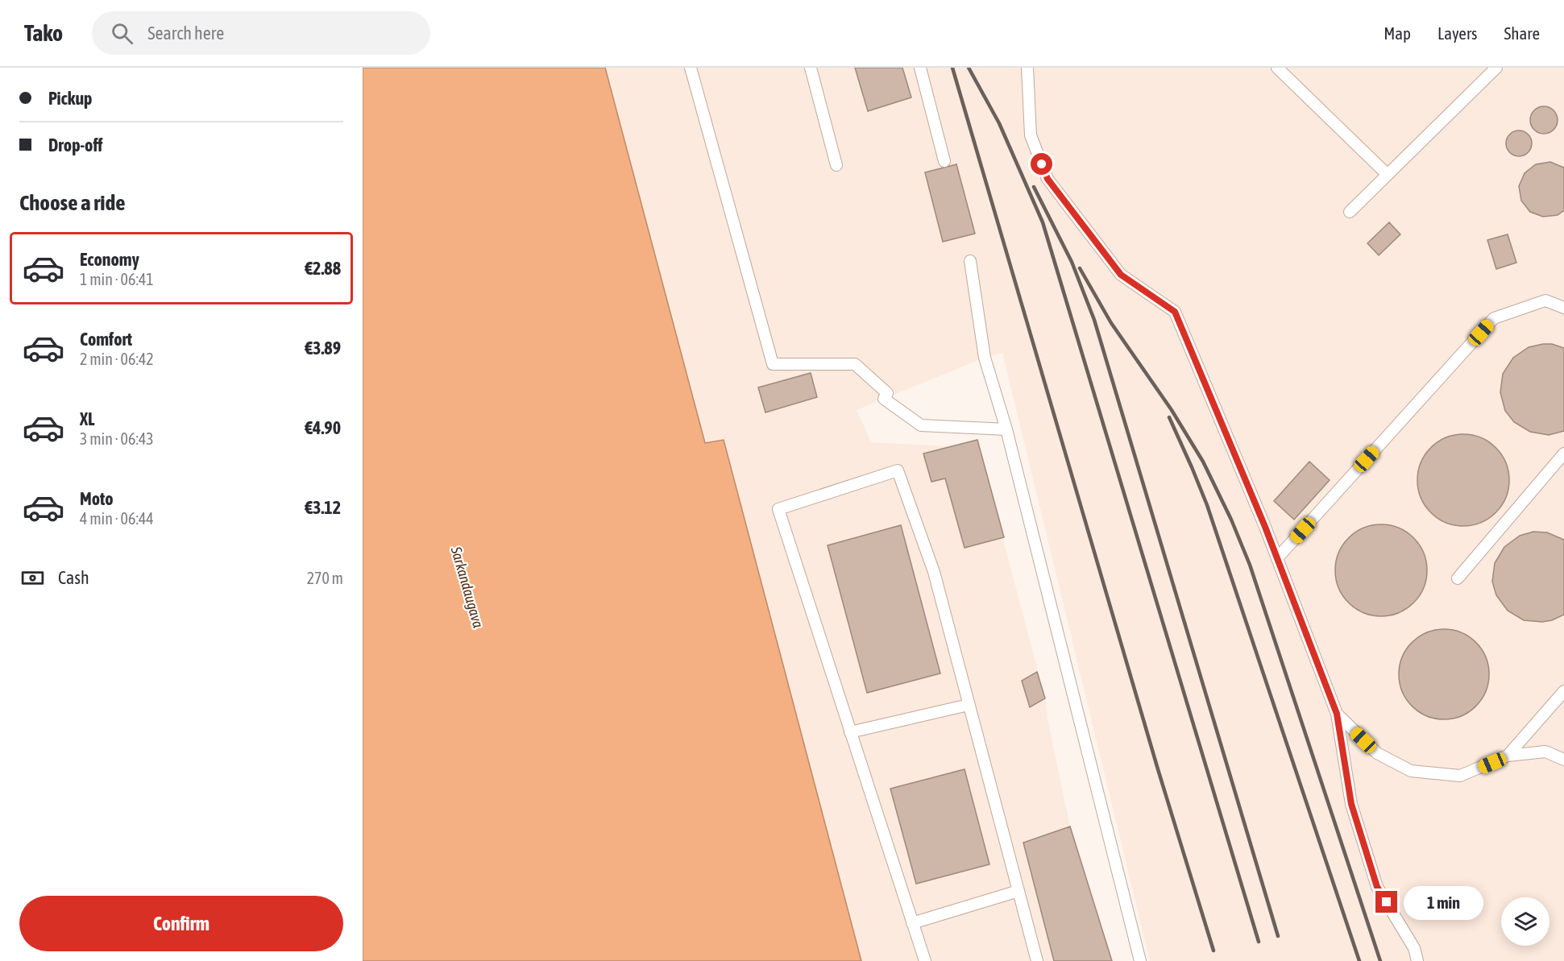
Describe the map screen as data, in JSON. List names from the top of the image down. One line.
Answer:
{"water":["Sarkandaugava"],"page":{"header":"Tako","search":"Search here","nav":["Map","Layers","Share"],"banner":["Pickup","Drop-off"],"heading":"Choose a ride","list":[{"name":"Economy","note":"1 min · 06:41","value":"€2.88"},{"name":"Comfort","note":"2 min · 06:42","value":"€3.89"},{"name":"XL","note":"3 min · 06:43","value":"€4.90"},{"name":"Moto","note":"4 min · 06:44","value":"€3.12"}],"pay":["Cash","270 m"],"buttons":"Confirm","bubble":"1 min"}}
